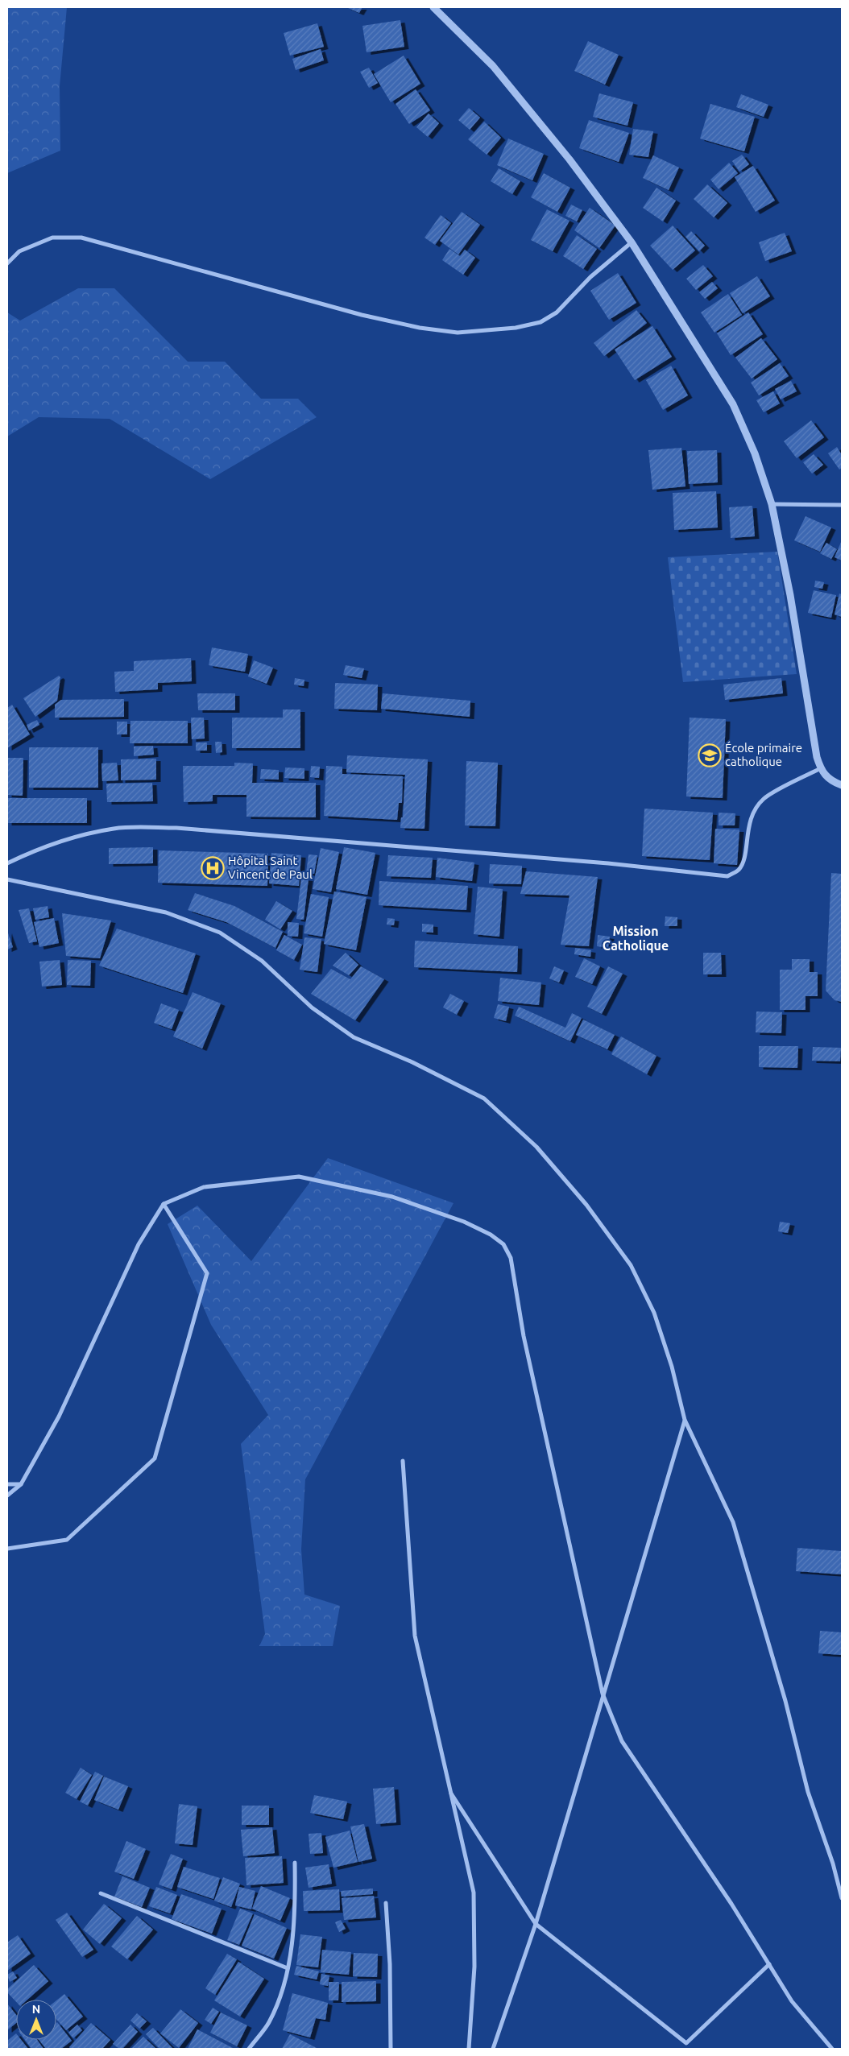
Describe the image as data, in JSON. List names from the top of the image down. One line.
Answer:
{"districts":["Mission Catholique"],"places":{"school or university":["École primaire catholique"],"hospital":["Hôpital Saint Vincent de Paul"]},"north":"top"}
